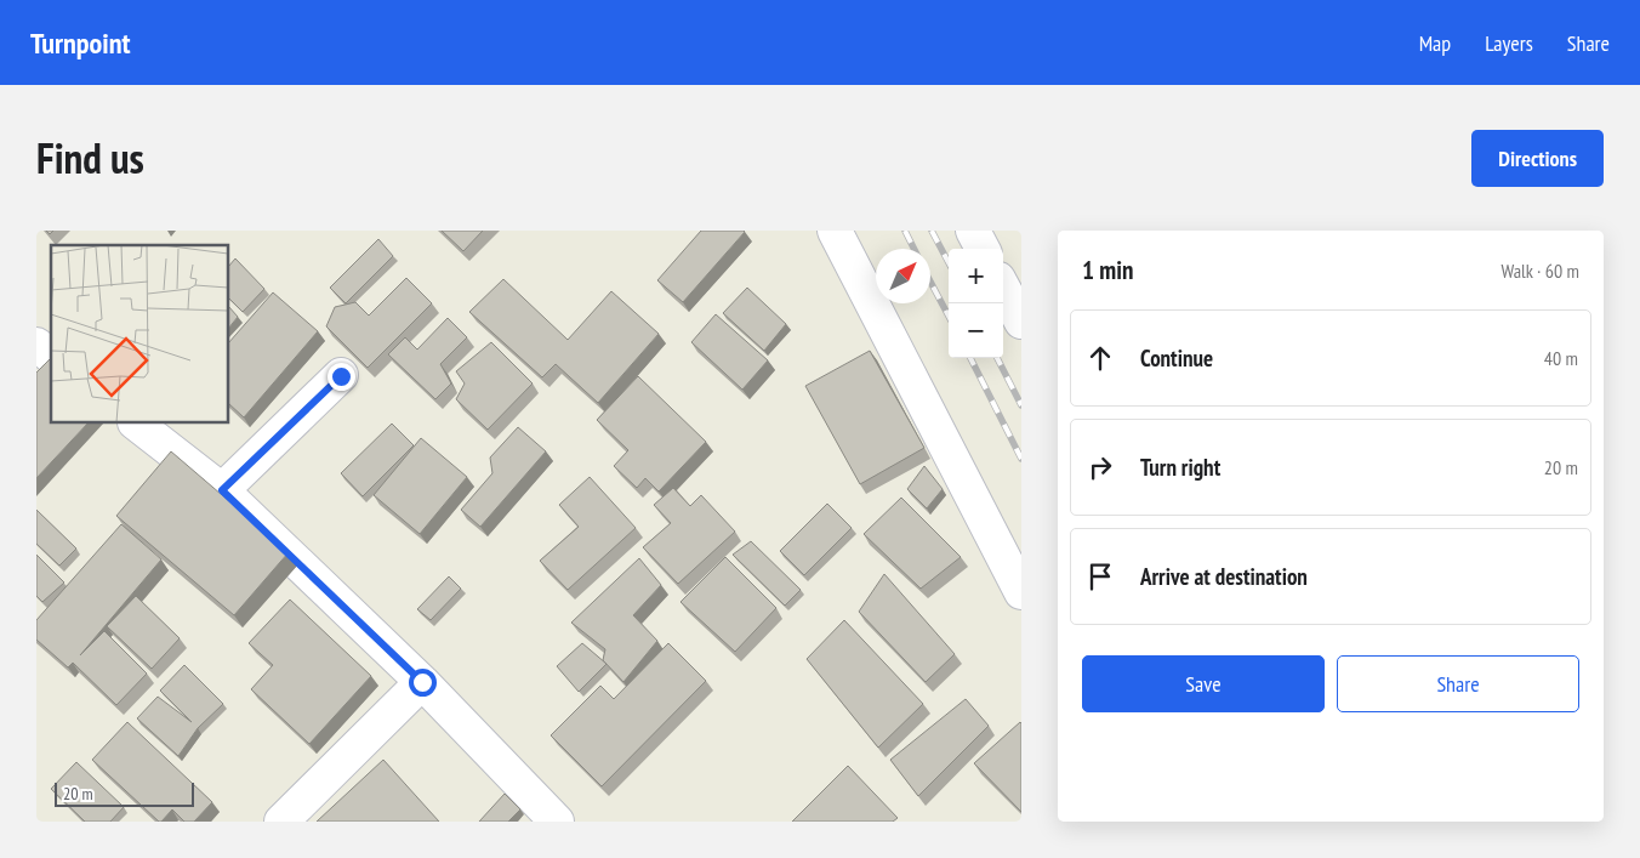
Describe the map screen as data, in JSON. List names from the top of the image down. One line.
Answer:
{"scale_bar":"20 m","north":"top right","page":{"header":"Turnpoint","nav":["Map","Layers","Share"],"title":"Find us","buttons":["Directions",["Save","Share"]],"heading":["1 min","Walk · 60 m"],"map_buttons":["+","−"],"list":[["Continue","40 m"],["Turn right","20 m"],"Arrive at destination"],"scale":"20 m"}}
